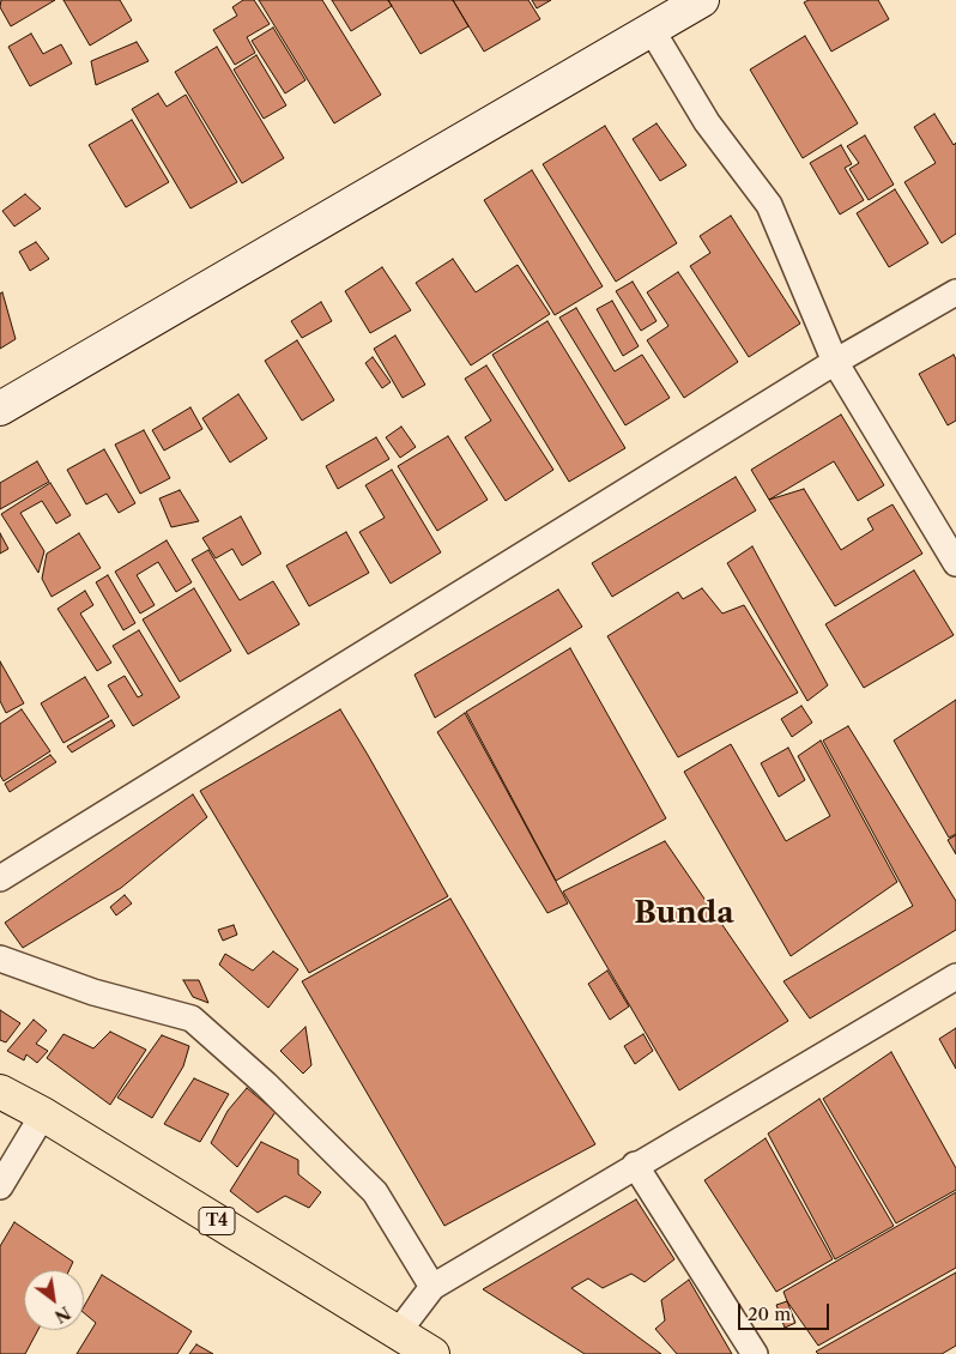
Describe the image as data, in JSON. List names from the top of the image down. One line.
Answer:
{"streets":{"highway":["T4"]},"districts":["Bunda"],"scale_bar":"20 m","north":"bottom right"}
